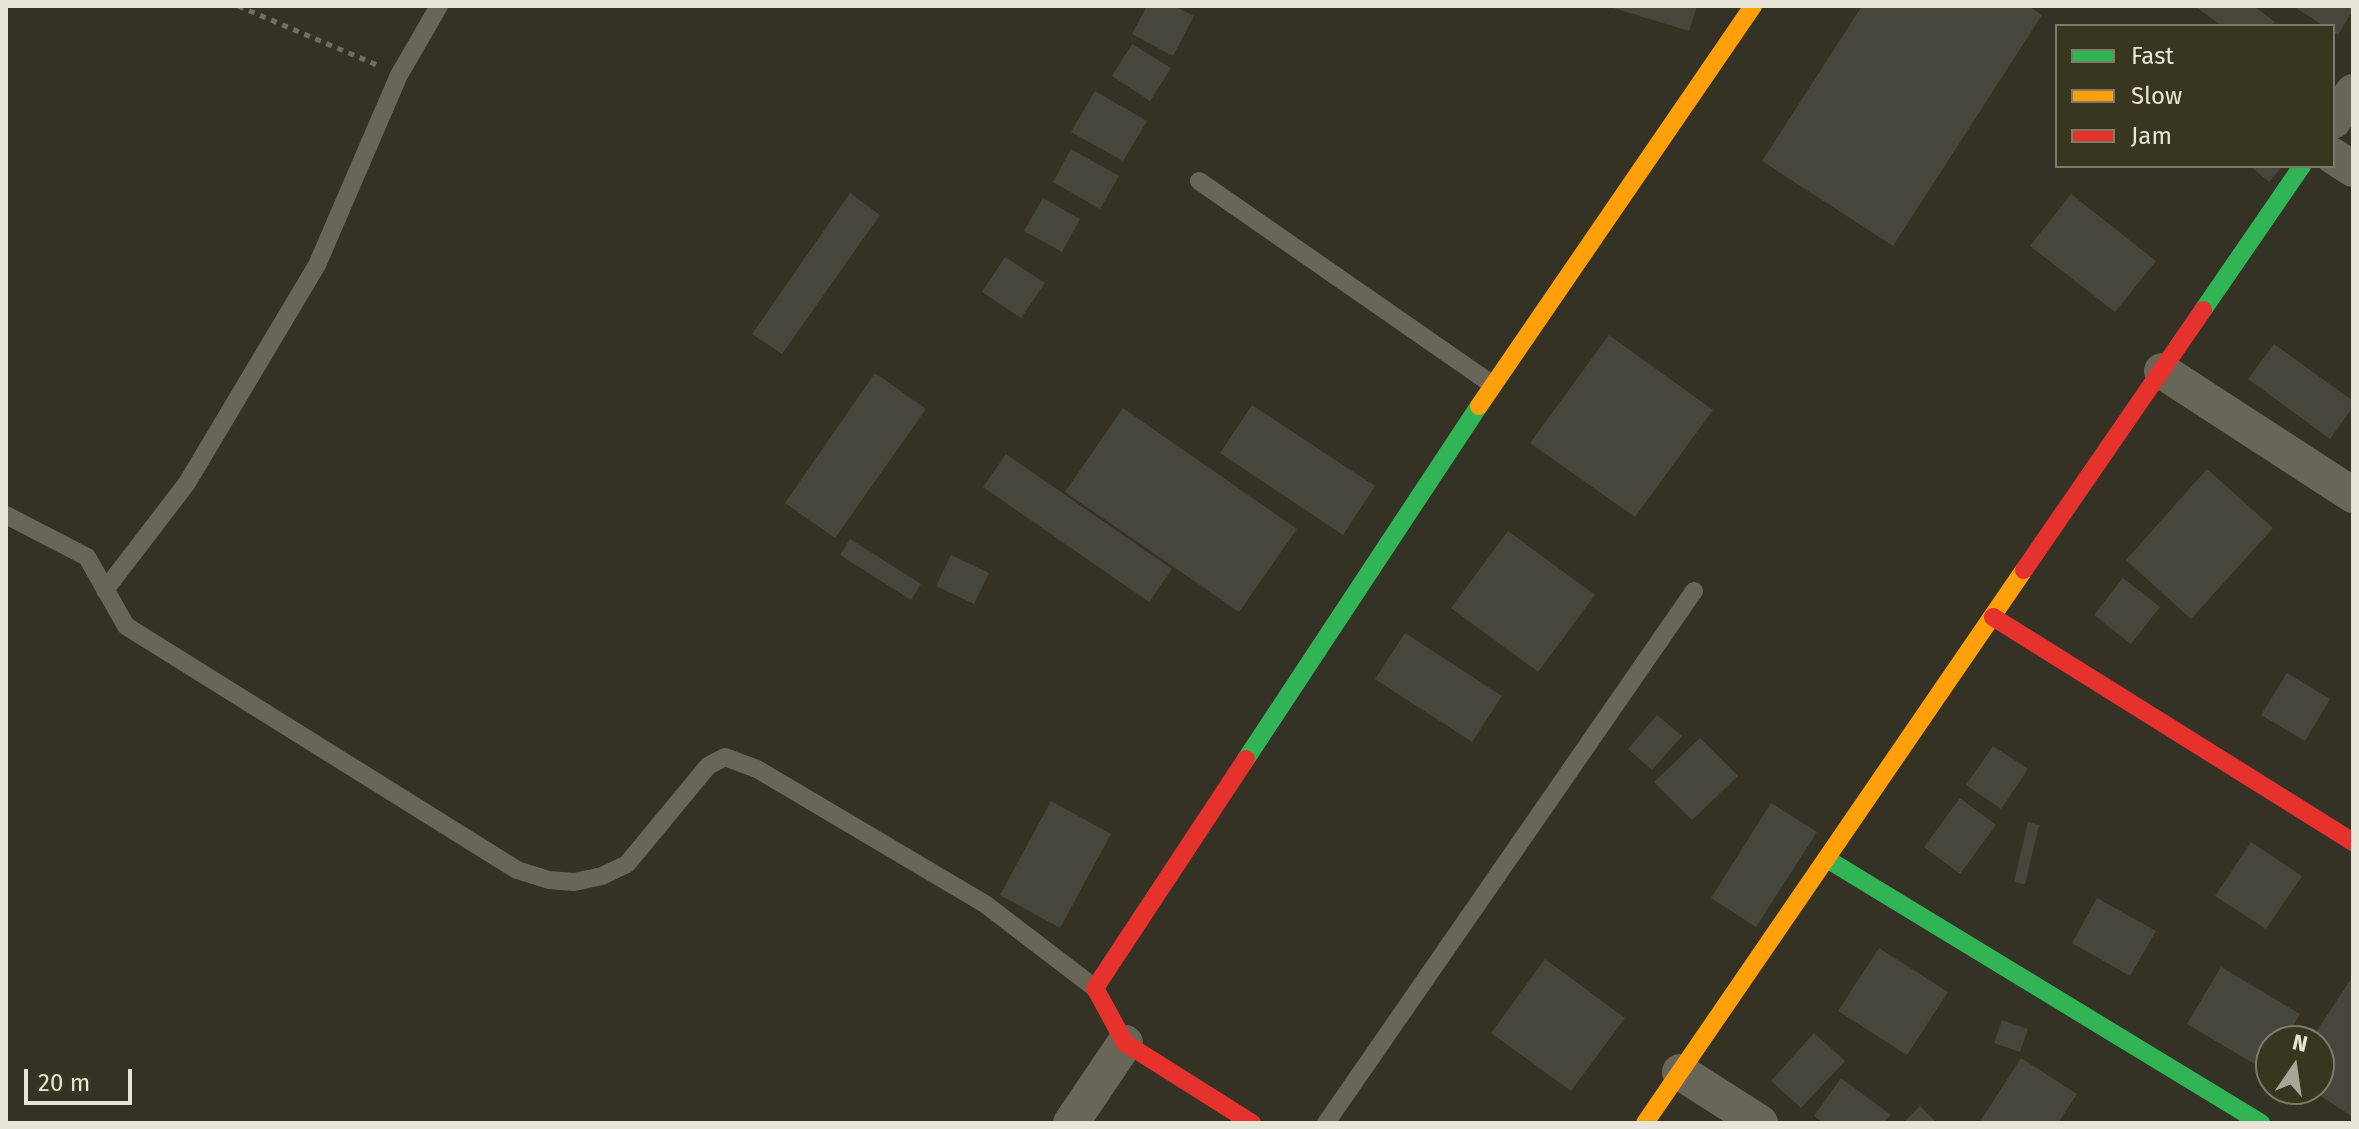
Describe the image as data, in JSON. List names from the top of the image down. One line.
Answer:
{"legend":["Fast","Slow","Jam"],"scale_bar":"20 m","north":"top"}
